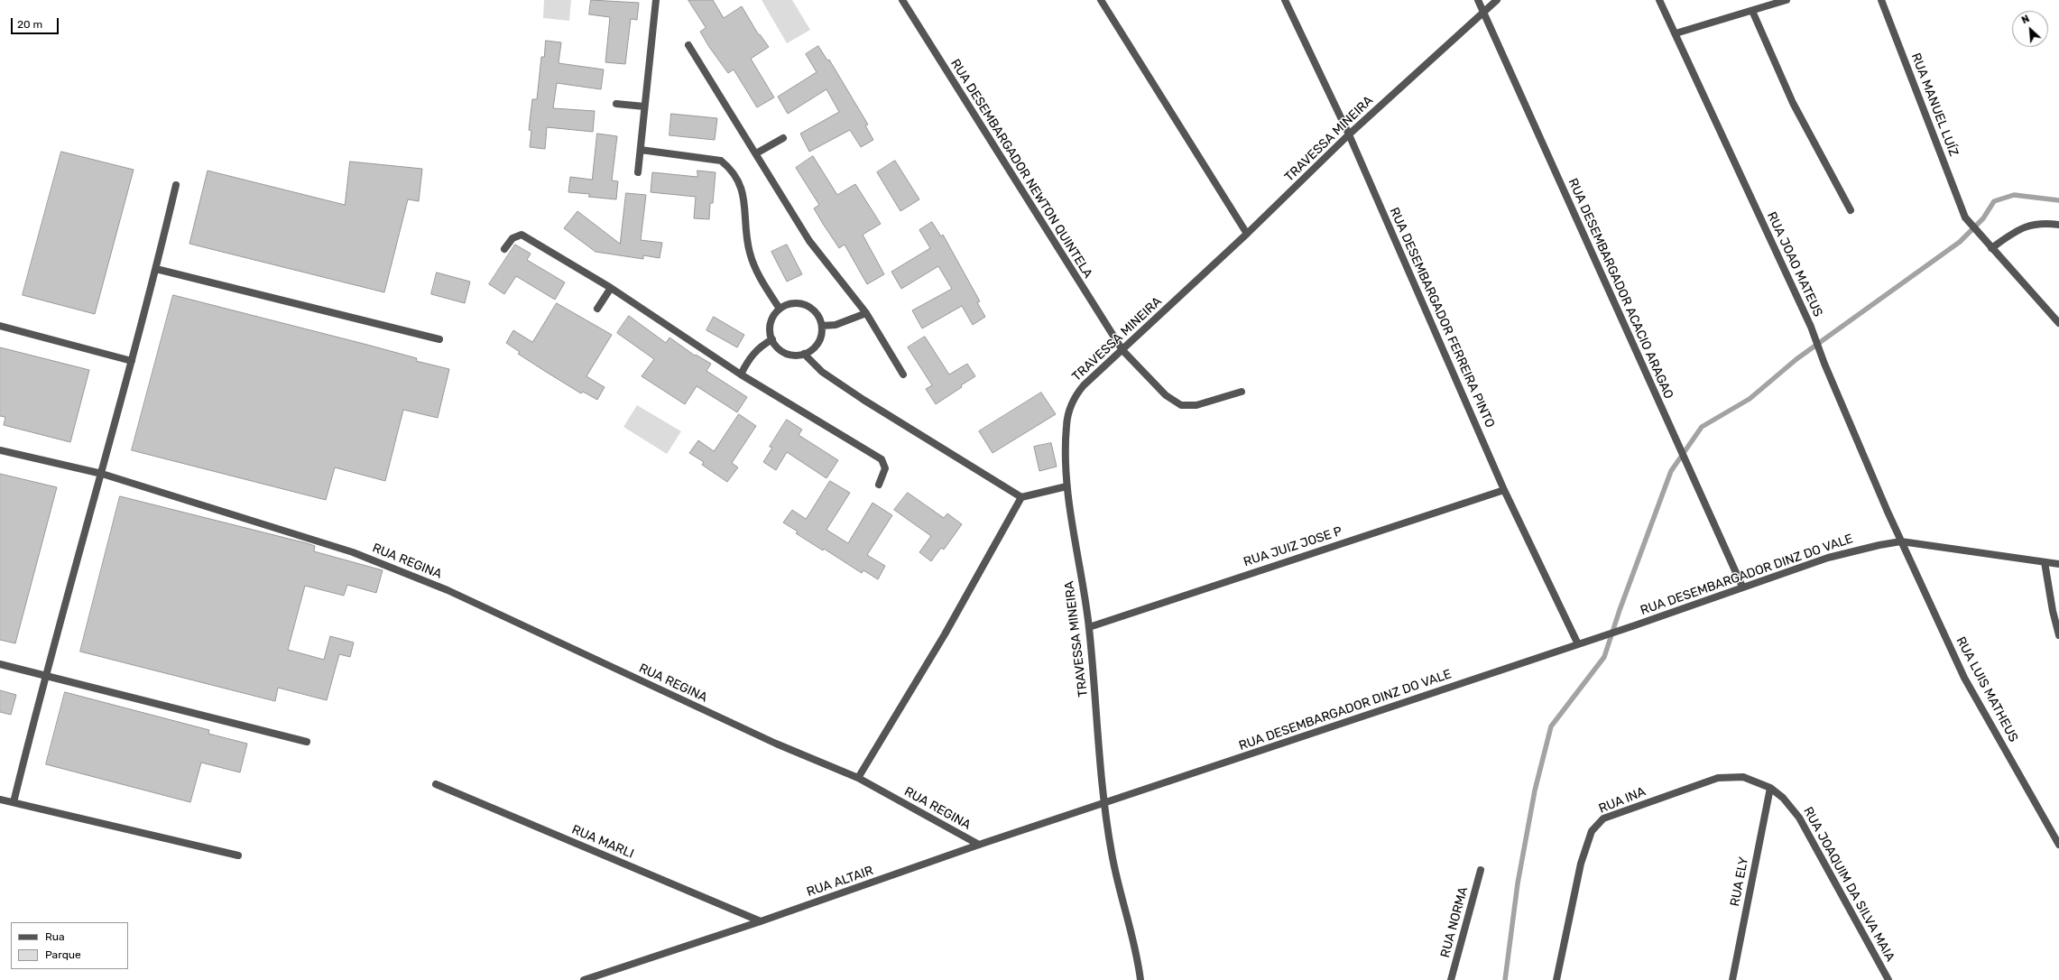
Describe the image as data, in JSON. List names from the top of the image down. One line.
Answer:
{"streets":{"street":["RUA MANUEL LUÍZ","TRAVESSA MINEIRA","RUA DESEMBARGADOR NEWTON QUINTELA","RUA JOAO MATEUS","RUA DESEMBARGADOR ACACIO ARAGAO","RUA DESEMBARGADOR FERREIRA PINTO","RUA JUIZ JOSE P","RUA REGINA","RUA DESEMBARGADOR DINZ DO VALE","RUA LUIS MATHEUS","RUA INA","RUA MARLI","RUA ALTAIR","RUA ELY","RUA JOAQUIM DA SILVA MAIA","RUA NORMA"]},"crossings":[["TRAVESSA MINEIRA","RUA DESEMBARGADOR NEWTON QUINTELA"],["TRAVESSA MINEIRA","RUA DESEMBARGADOR ACACIO ARAGAO"],["TRAVESSA MINEIRA","RUA DESEMBARGADOR FERREIRA PINTO"],["TRAVESSA MINEIRA","RUA JUIZ JOSE P"],["TRAVESSA MINEIRA","RUA DESEMBARGADOR DINZ DO VALE"],["TRAVESSA MINEIRA","RUA ALTAIR"],["RUA JOAO MATEUS","RUA DESEMBARGADOR DINZ DO VALE"],["RUA JOAO MATEUS","RUA LUIS MATHEUS"],["RUA DESEMBARGADOR ACACIO ARAGAO","RUA DESEMBARGADOR DINZ DO VALE"],["RUA DESEMBARGADOR FERREIRA PINTO","RUA JUIZ JOSE P"],["RUA DESEMBARGADOR FERREIRA PINTO","RUA DESEMBARGADOR DINZ DO VALE"],["RUA REGINA","RUA ALTAIR"],["RUA DESEMBARGADOR DINZ DO VALE","RUA LUIS MATHEUS"],["RUA DESEMBARGADOR DINZ DO VALE","RUA ALTAIR"],["RUA INA","RUA ELY"],["RUA INA","RUA JOAQUIM DA SILVA MAIA"],["RUA MARLI","RUA ALTAIR"],["RUA ELY","RUA JOAQUIM DA SILVA MAIA"]],"legend":["Rua","Parque"],"scale_bar":"20 m","north":"top left"}
